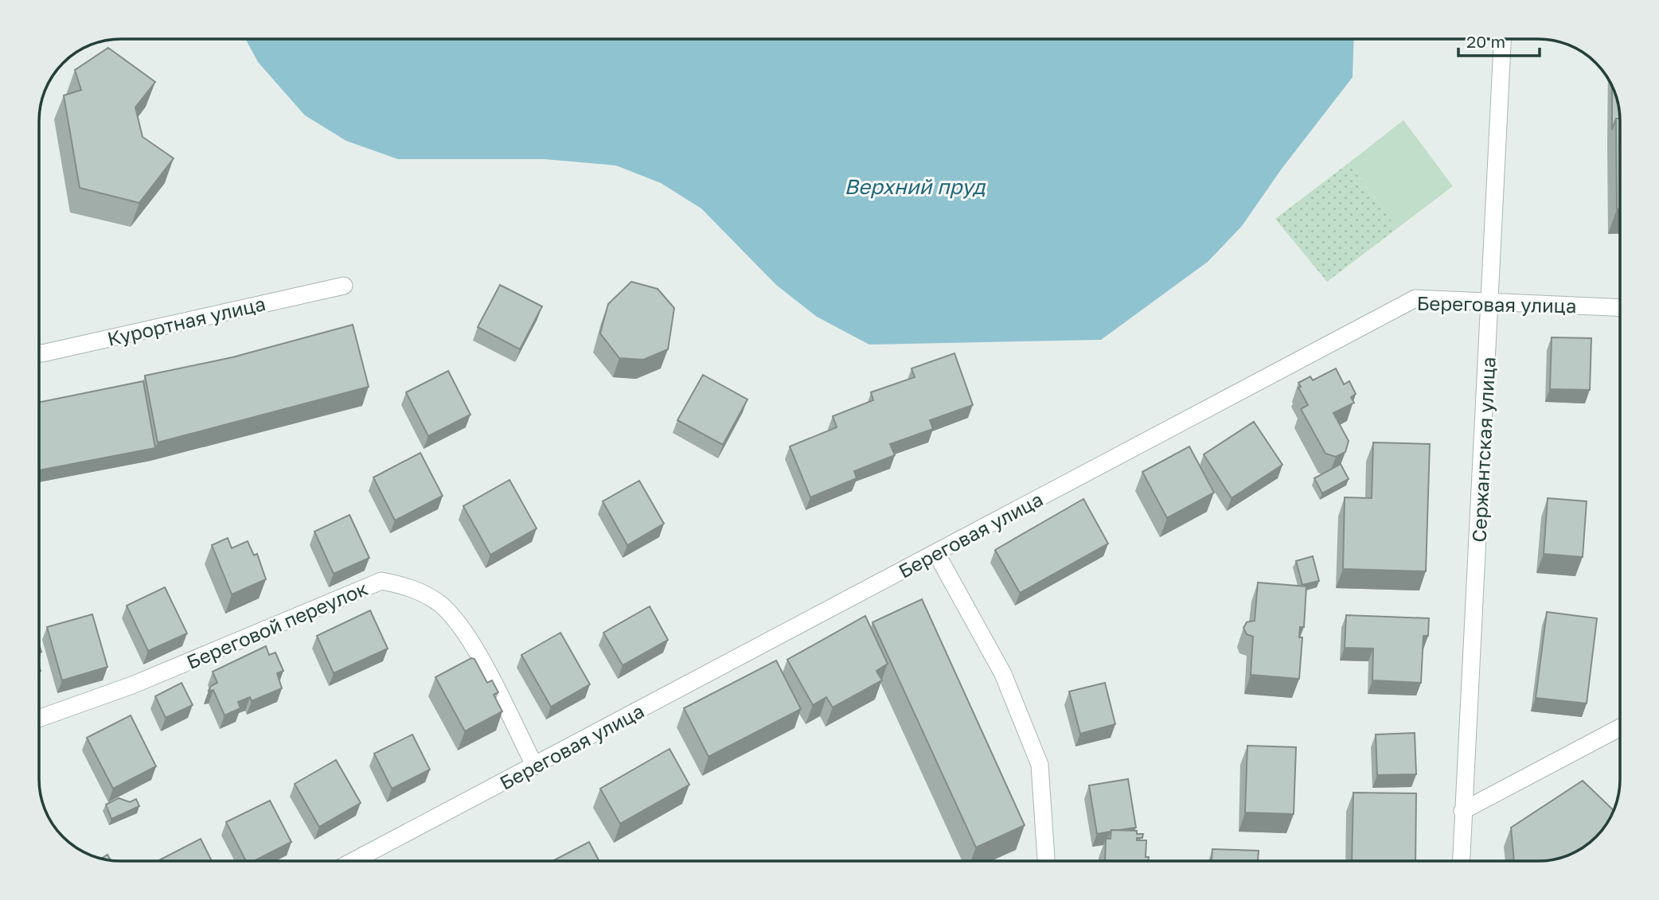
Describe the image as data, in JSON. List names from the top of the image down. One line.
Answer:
{"streets":{"street":["Береговая улица","Курортная улица","Сержантская улица","Береговой переулок"]},"crossings":[["Береговая улица","Сержантская улица"],["Береговая улица","Береговой переулок"]],"water":["Верхний пруд"],"scale_bar":"20 m"}
